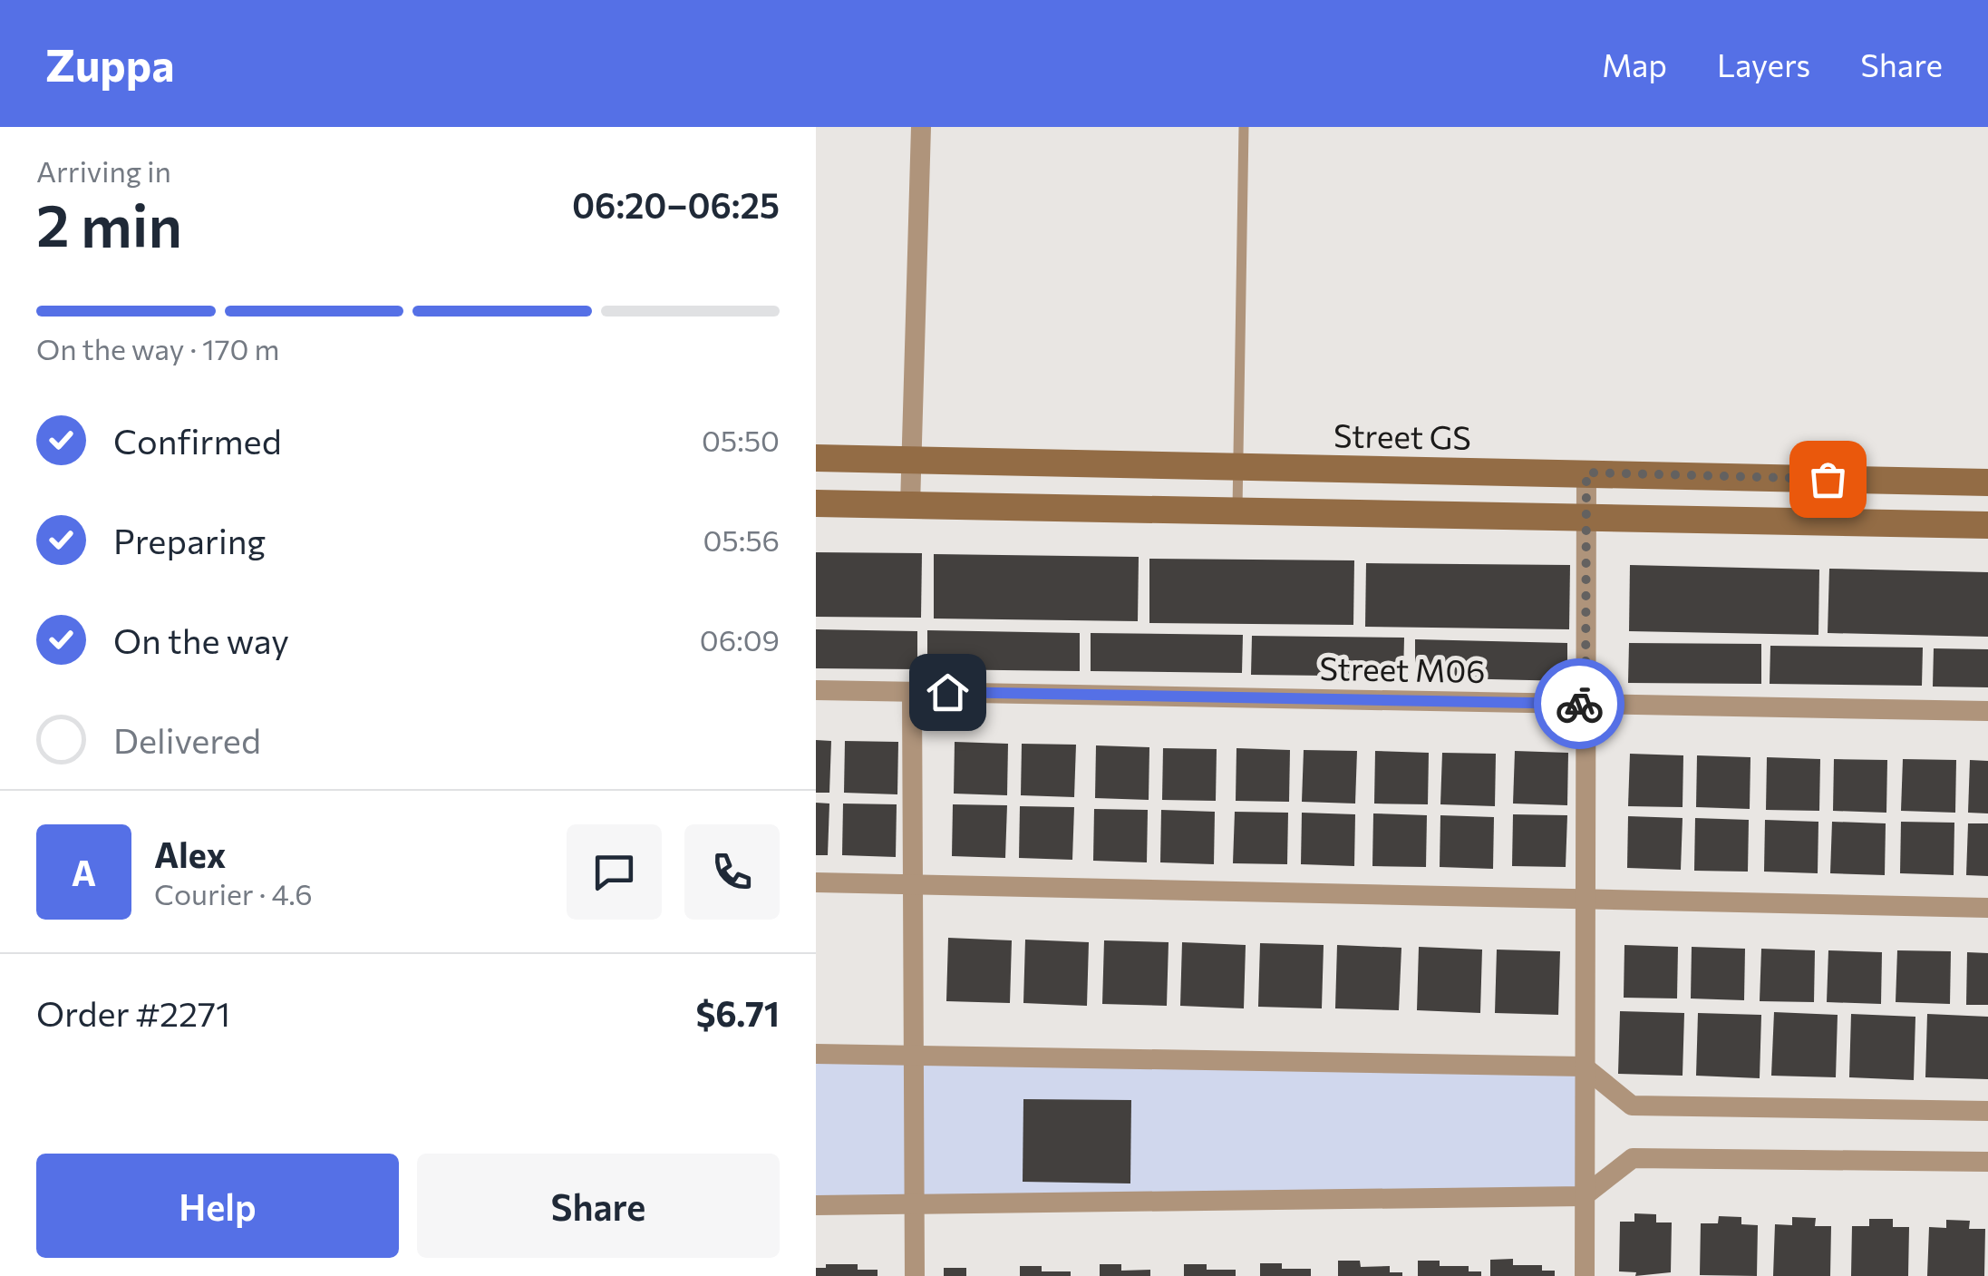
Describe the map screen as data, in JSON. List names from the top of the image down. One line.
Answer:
{"streets":{"street":["Street GS","Street M06"]},"page":{"header":"Zuppa","nav":["Map","Layers","Share"],"heading":["2 min","Arriving in","06:20–06:25"],"panel":["Alex","Courier · 4.6","Order #2271","$6.71"],"bar":"On the way · 170 m","list":[["Confirmed","05:50"],["Preparing","05:56"],["On the way","06:09"],"Delivered"],"round":"A","buttons":["Help","Share"]}}
